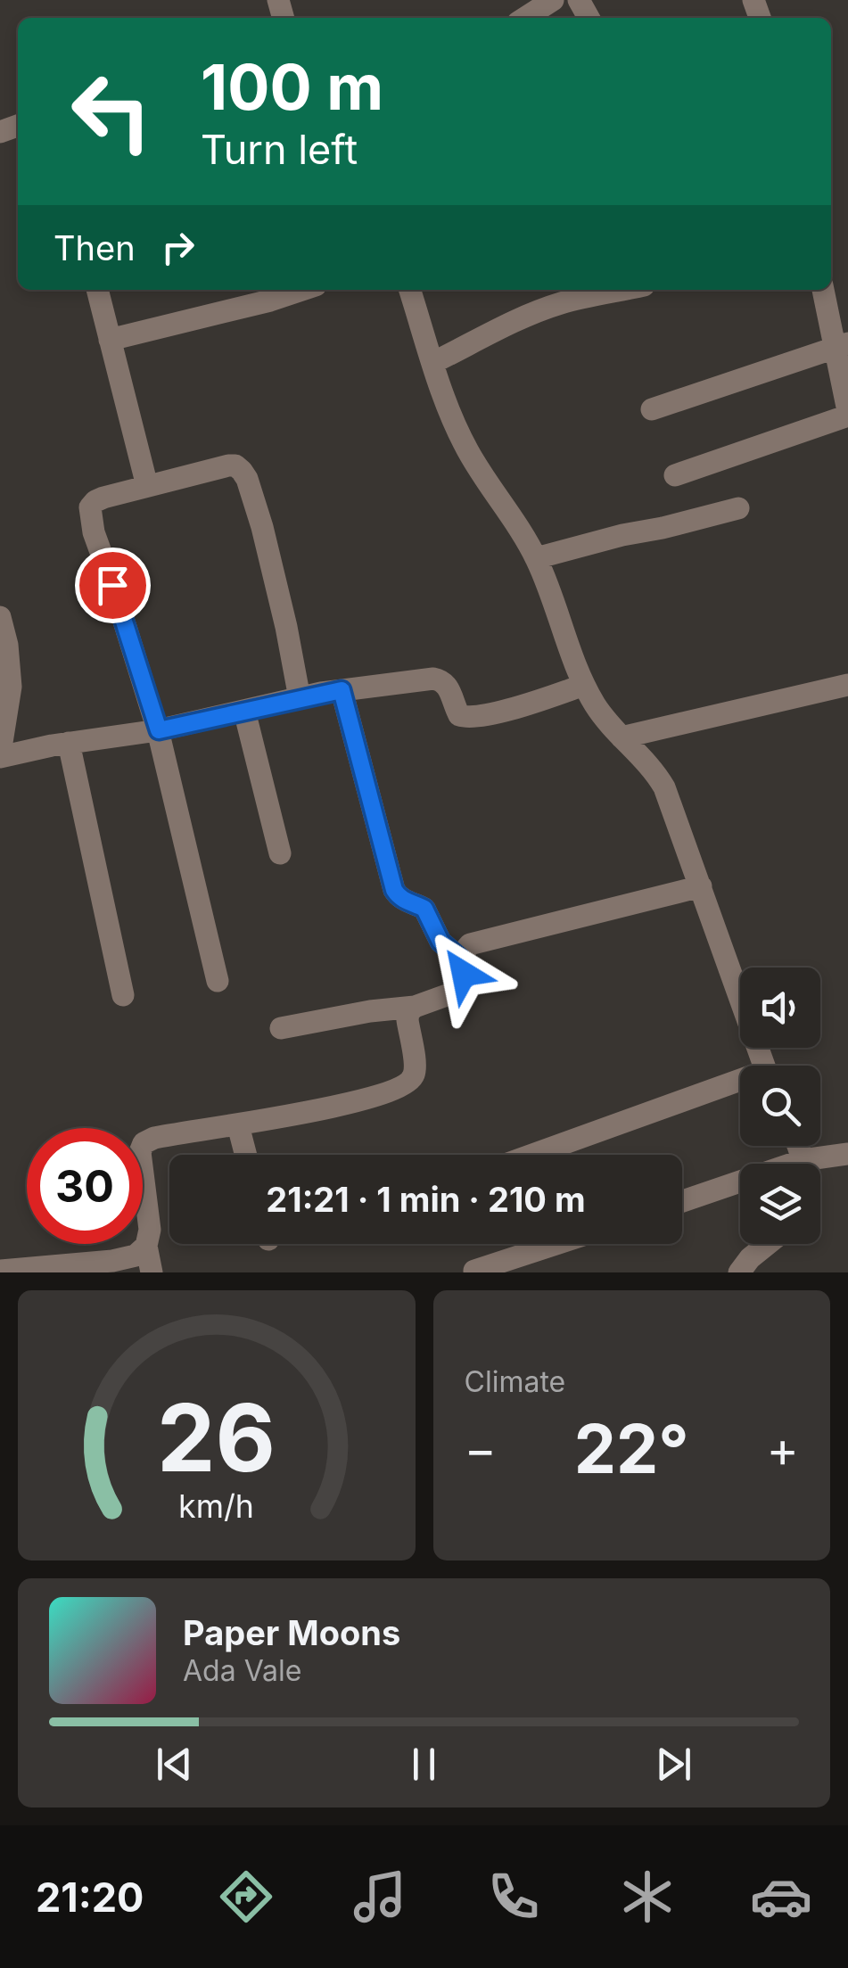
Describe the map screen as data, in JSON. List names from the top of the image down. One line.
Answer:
{"page":{"turn":["100 m","Turn left"],"then":"Then","limit":"30","trip":"21:21 · 1 min · 210 m","tile":"Climate","heat":["−","22°","+"],"song":["Paper Moons","Ada Vale"],"tabs":"21:20","gauge":["26","km/h"]}}
